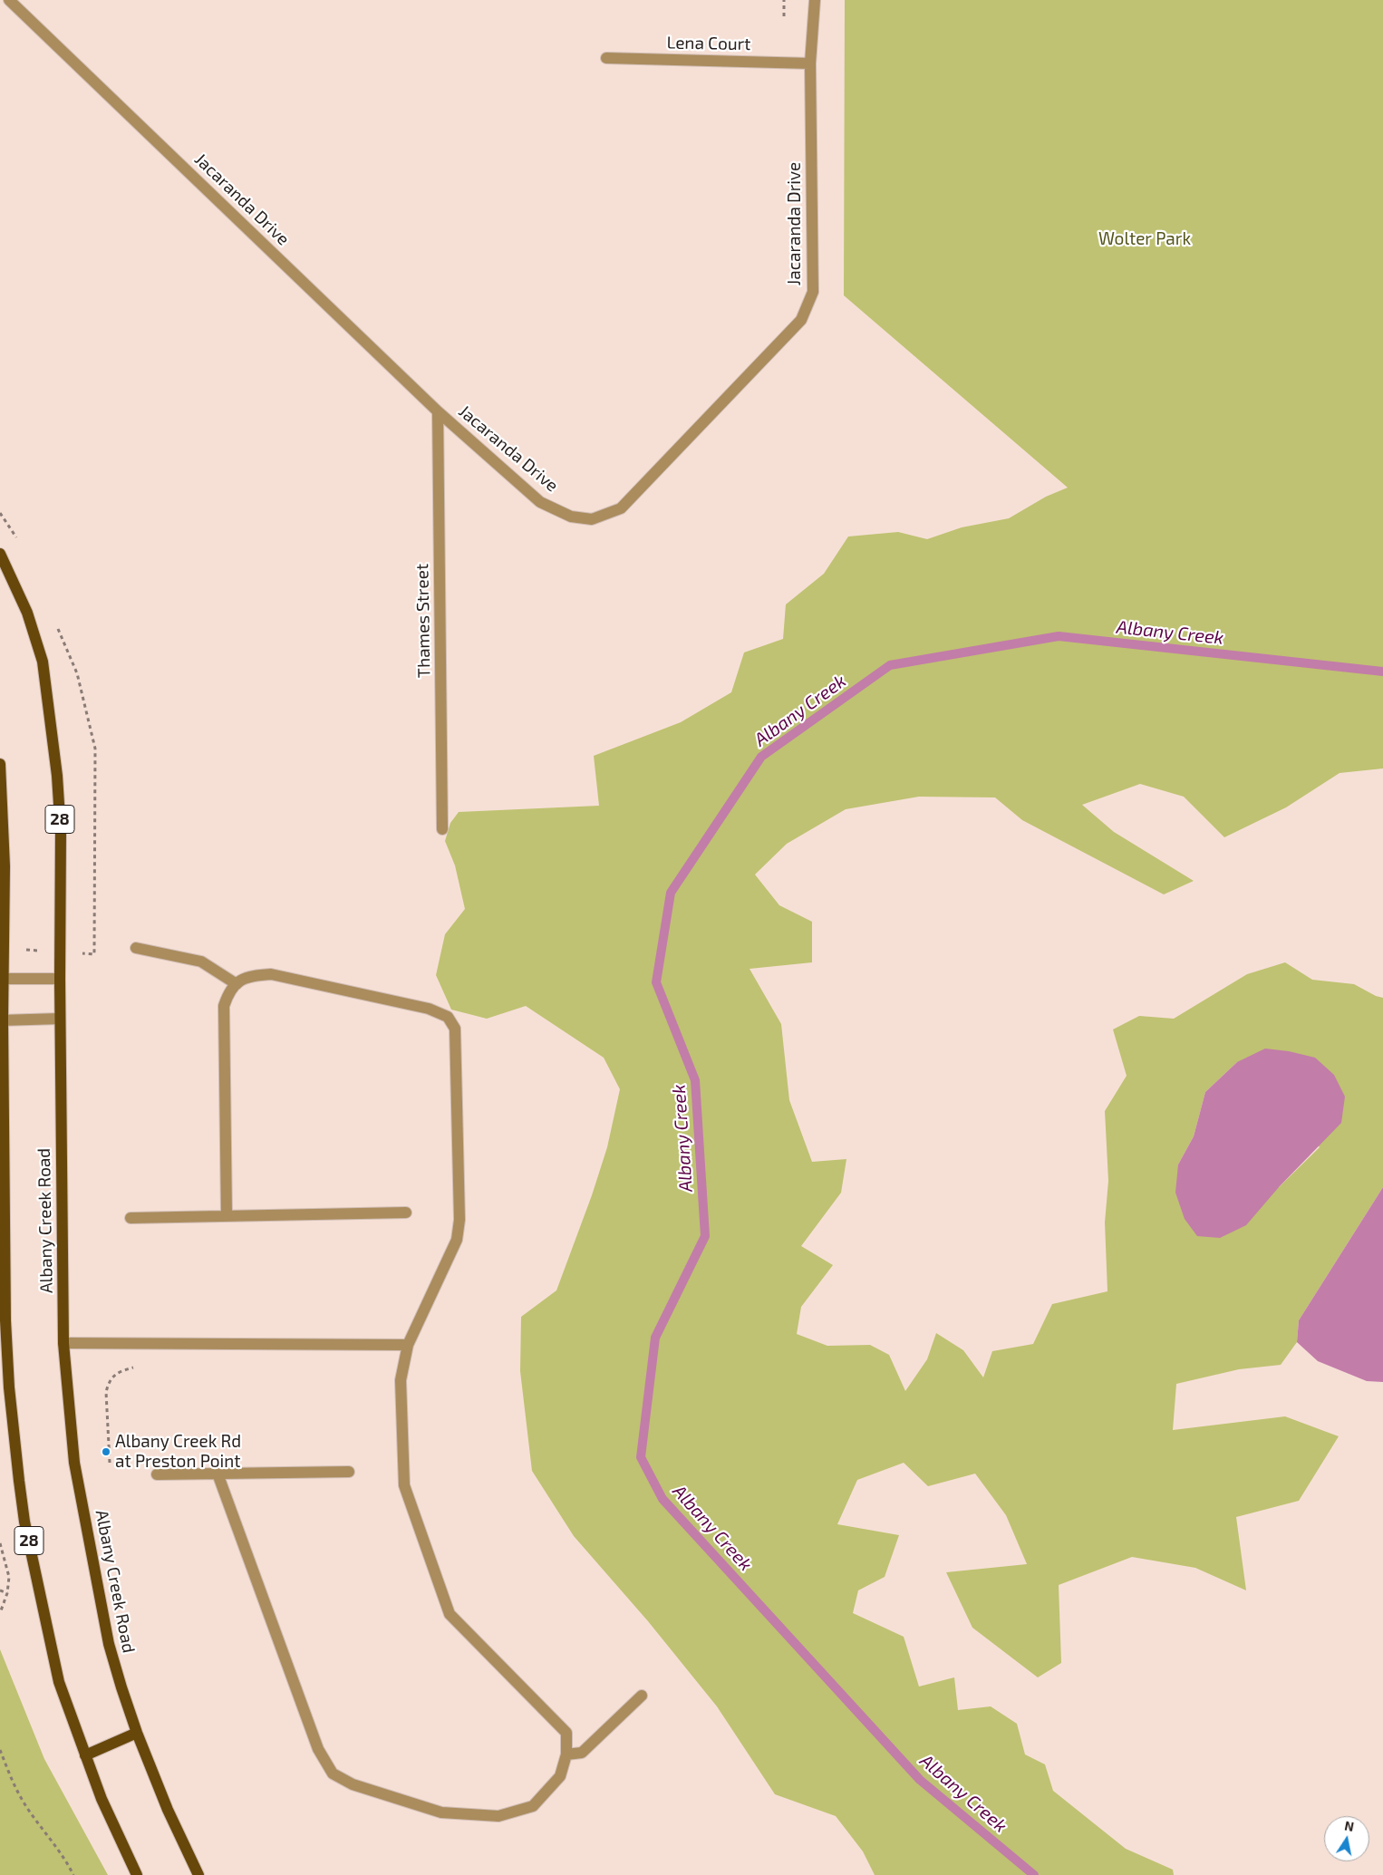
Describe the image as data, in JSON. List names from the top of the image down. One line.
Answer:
{"streets":{"main road":["28","Albany Creek Road"],"street":["Lena Court","Jacaranda Drive","Thames Street"]},"crossings":[["Lena Court","Jacaranda Drive"],["Jacaranda Drive","Thames Street"]],"water":["Albany Creek"],"parks":["Wolter Park"],"places":["Albany Creek Rd at Preston Point"],"north":"top"}
